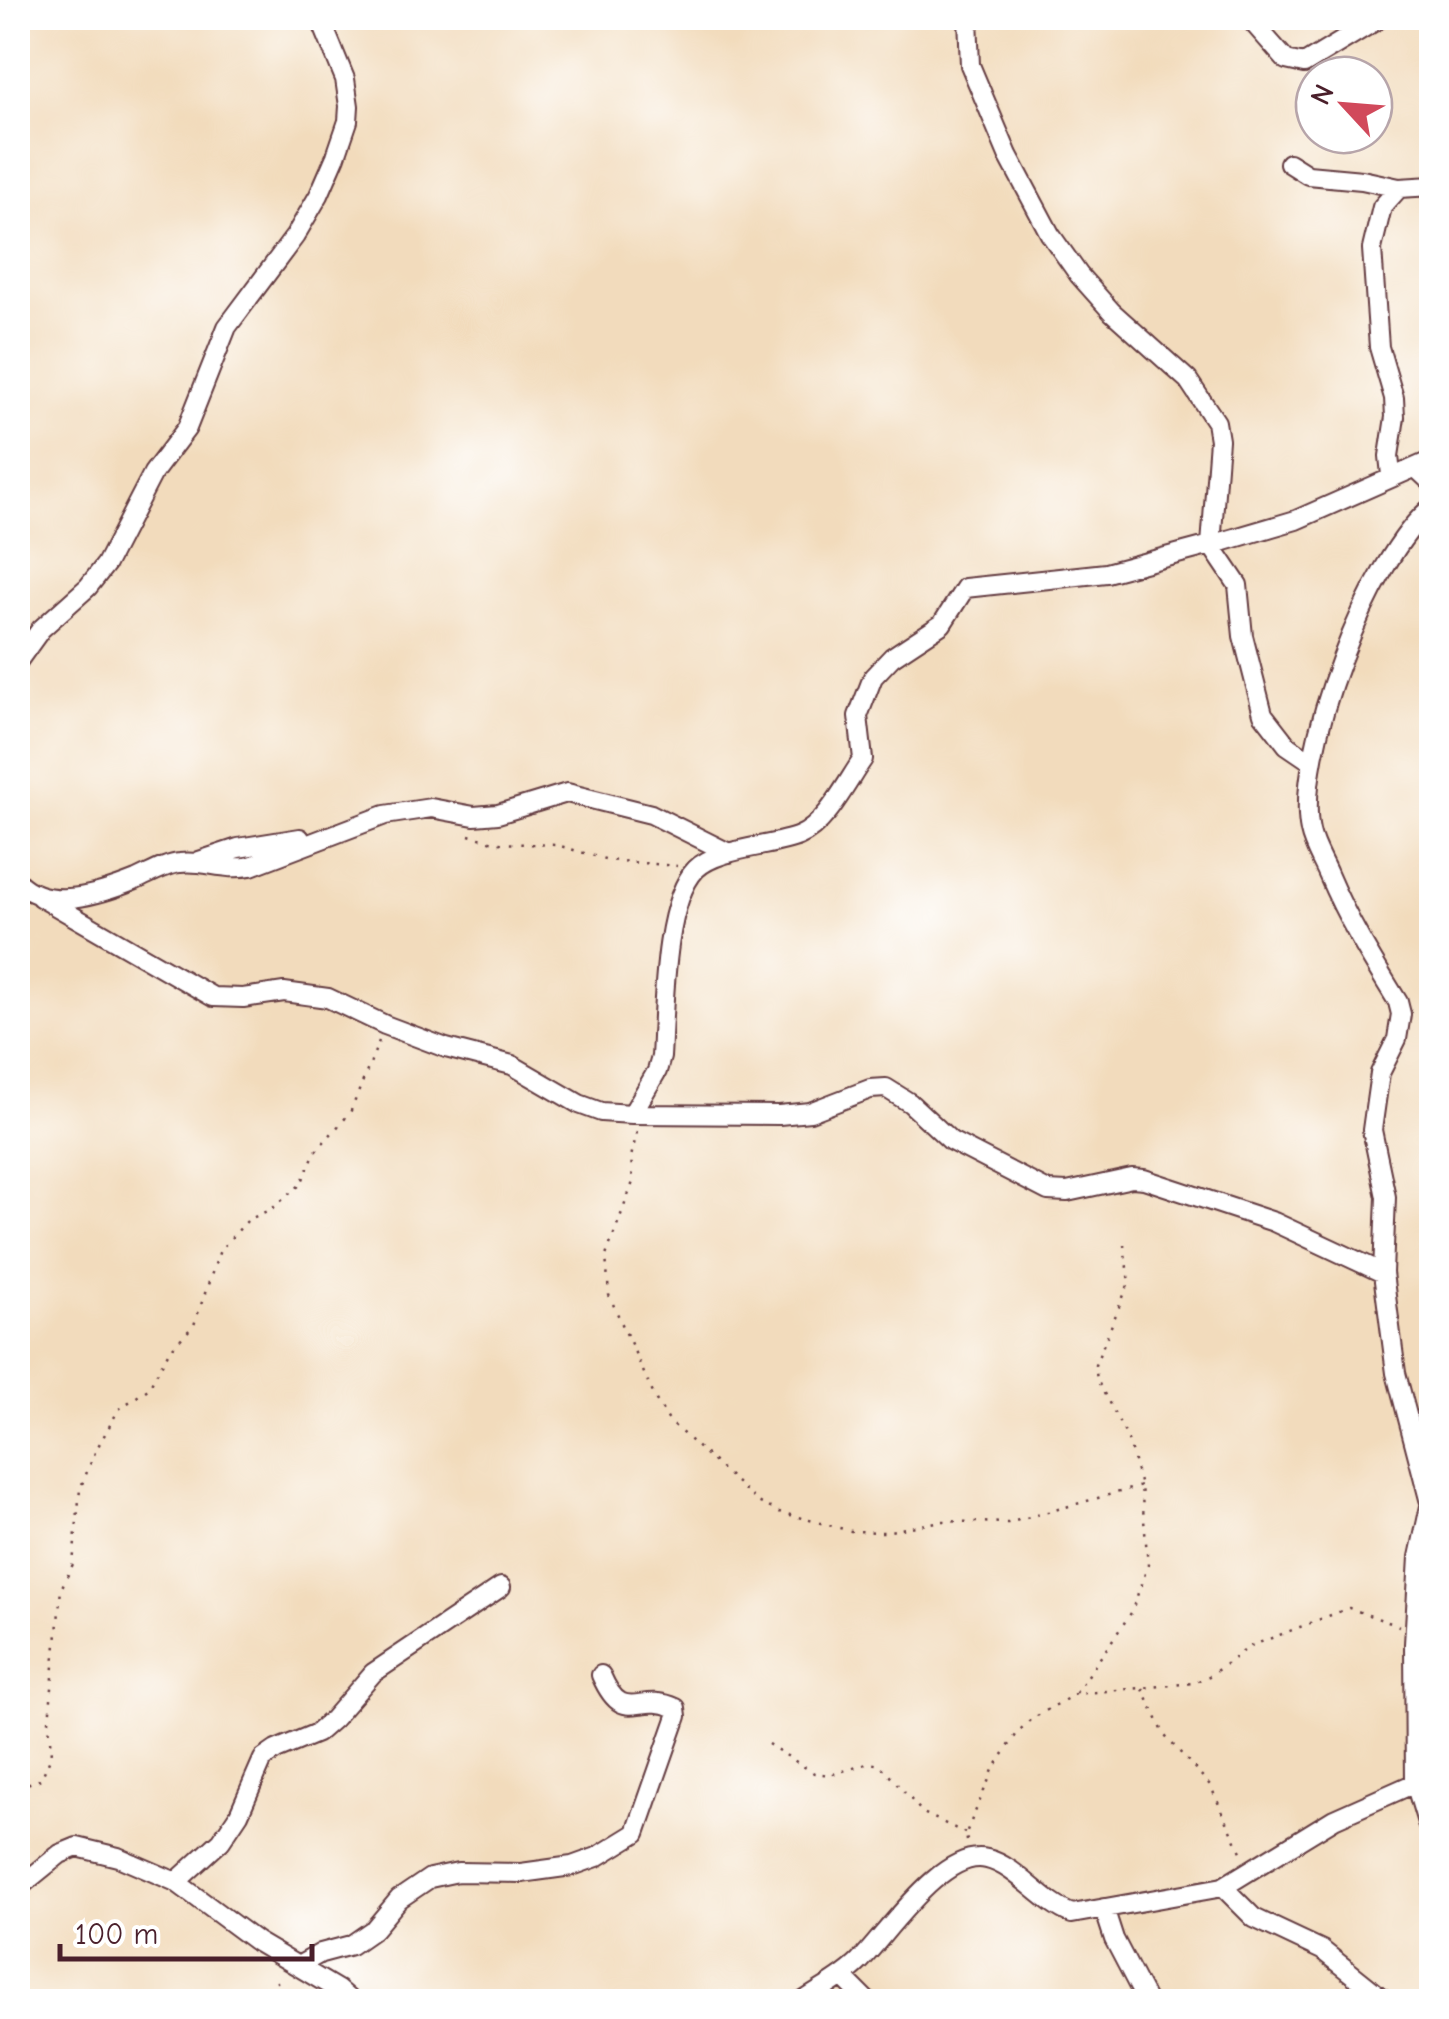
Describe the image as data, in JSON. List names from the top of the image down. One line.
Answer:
{"scale_bar":"100 m","north":"top left"}
